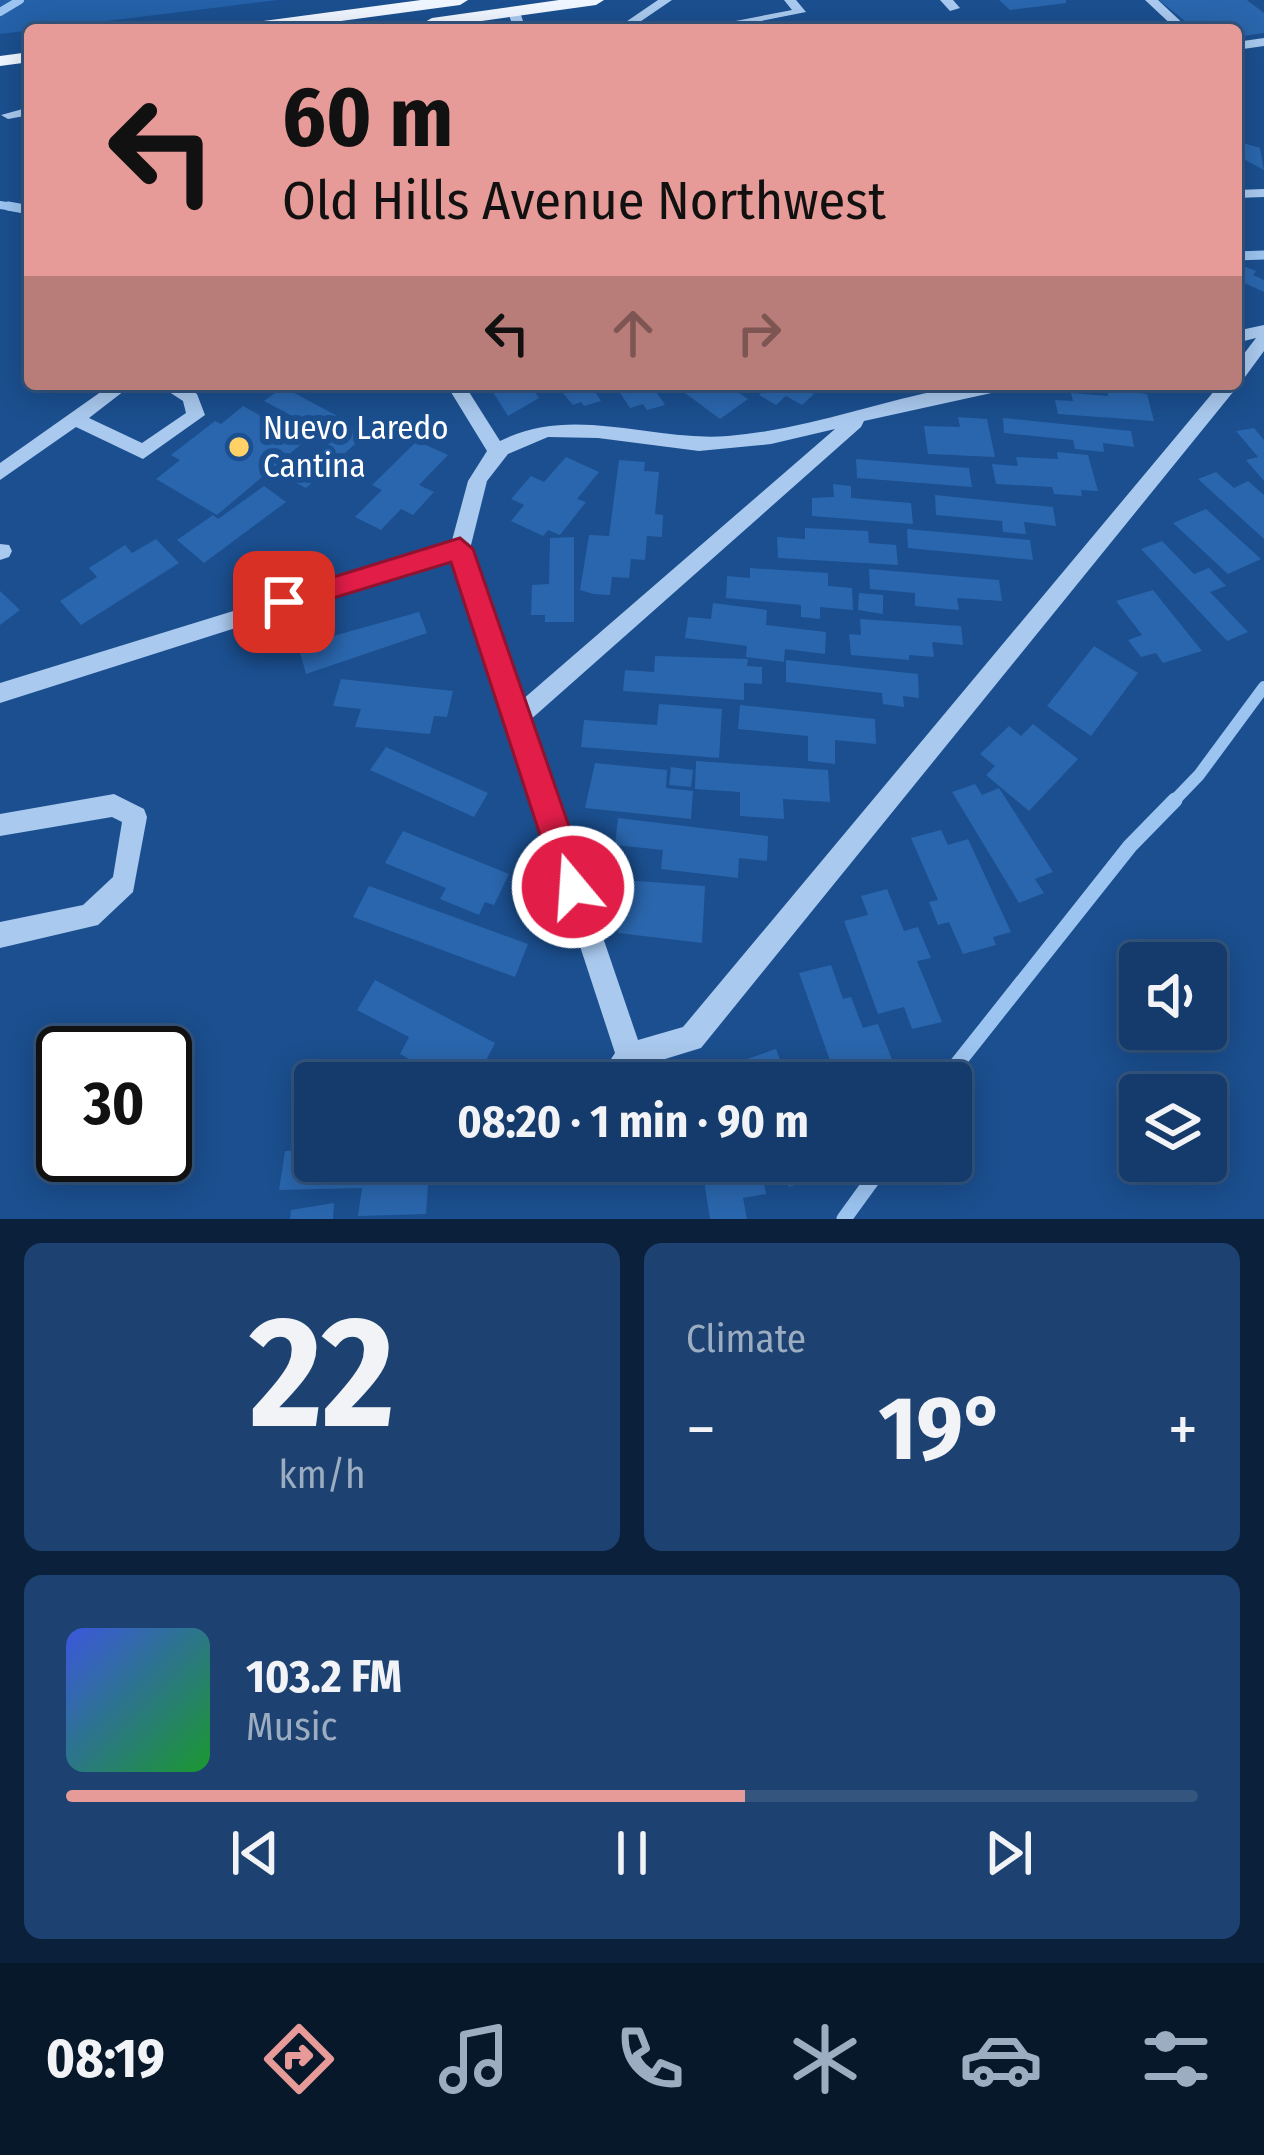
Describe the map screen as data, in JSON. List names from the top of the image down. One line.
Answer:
{"places":["Nuevo Laredo Cantina"],"page":{"turn":["60 m","Old Hills Avenue Northwest"],"limit":"30","trip":"08:20 · 1 min · 90 m","tile":[["22","km/h"],"Climate"],"heat":["−","19°","+"],"song":["103.2 FM","Music"],"tabs":"08:19"}}
